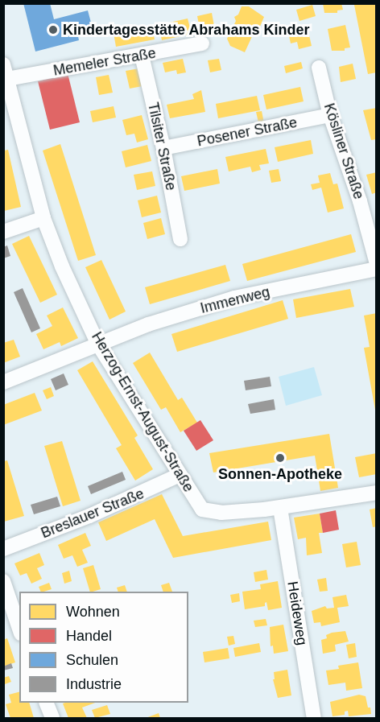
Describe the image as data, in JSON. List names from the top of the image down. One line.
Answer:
{"streets":{"street":["Memeler Straße","Posener Straße","Tilsiter Straße","Kösliner Straße","Immenweg","Herzog-Ernst-August-Straße","Breslauer Straße","Heideweg"]},"crossings":[["Memeler Straße","Tilsiter Straße"],["Memeler Straße","Herzog-Ernst-August-Straße"],["Posener Straße","Tilsiter Straße"],["Posener Straße","Kösliner Straße"],["Immenweg","Herzog-Ernst-August-Straße"],["Herzog-Ernst-August-Straße","Breslauer Straße"],["Herzog-Ernst-August-Straße","Heideweg"]],"places":["Kindertagesstätte Abrahams Kinder","Sonnen-Apotheke"],"legend":["Wohnen","Handel","Schulen","Industrie"]}
